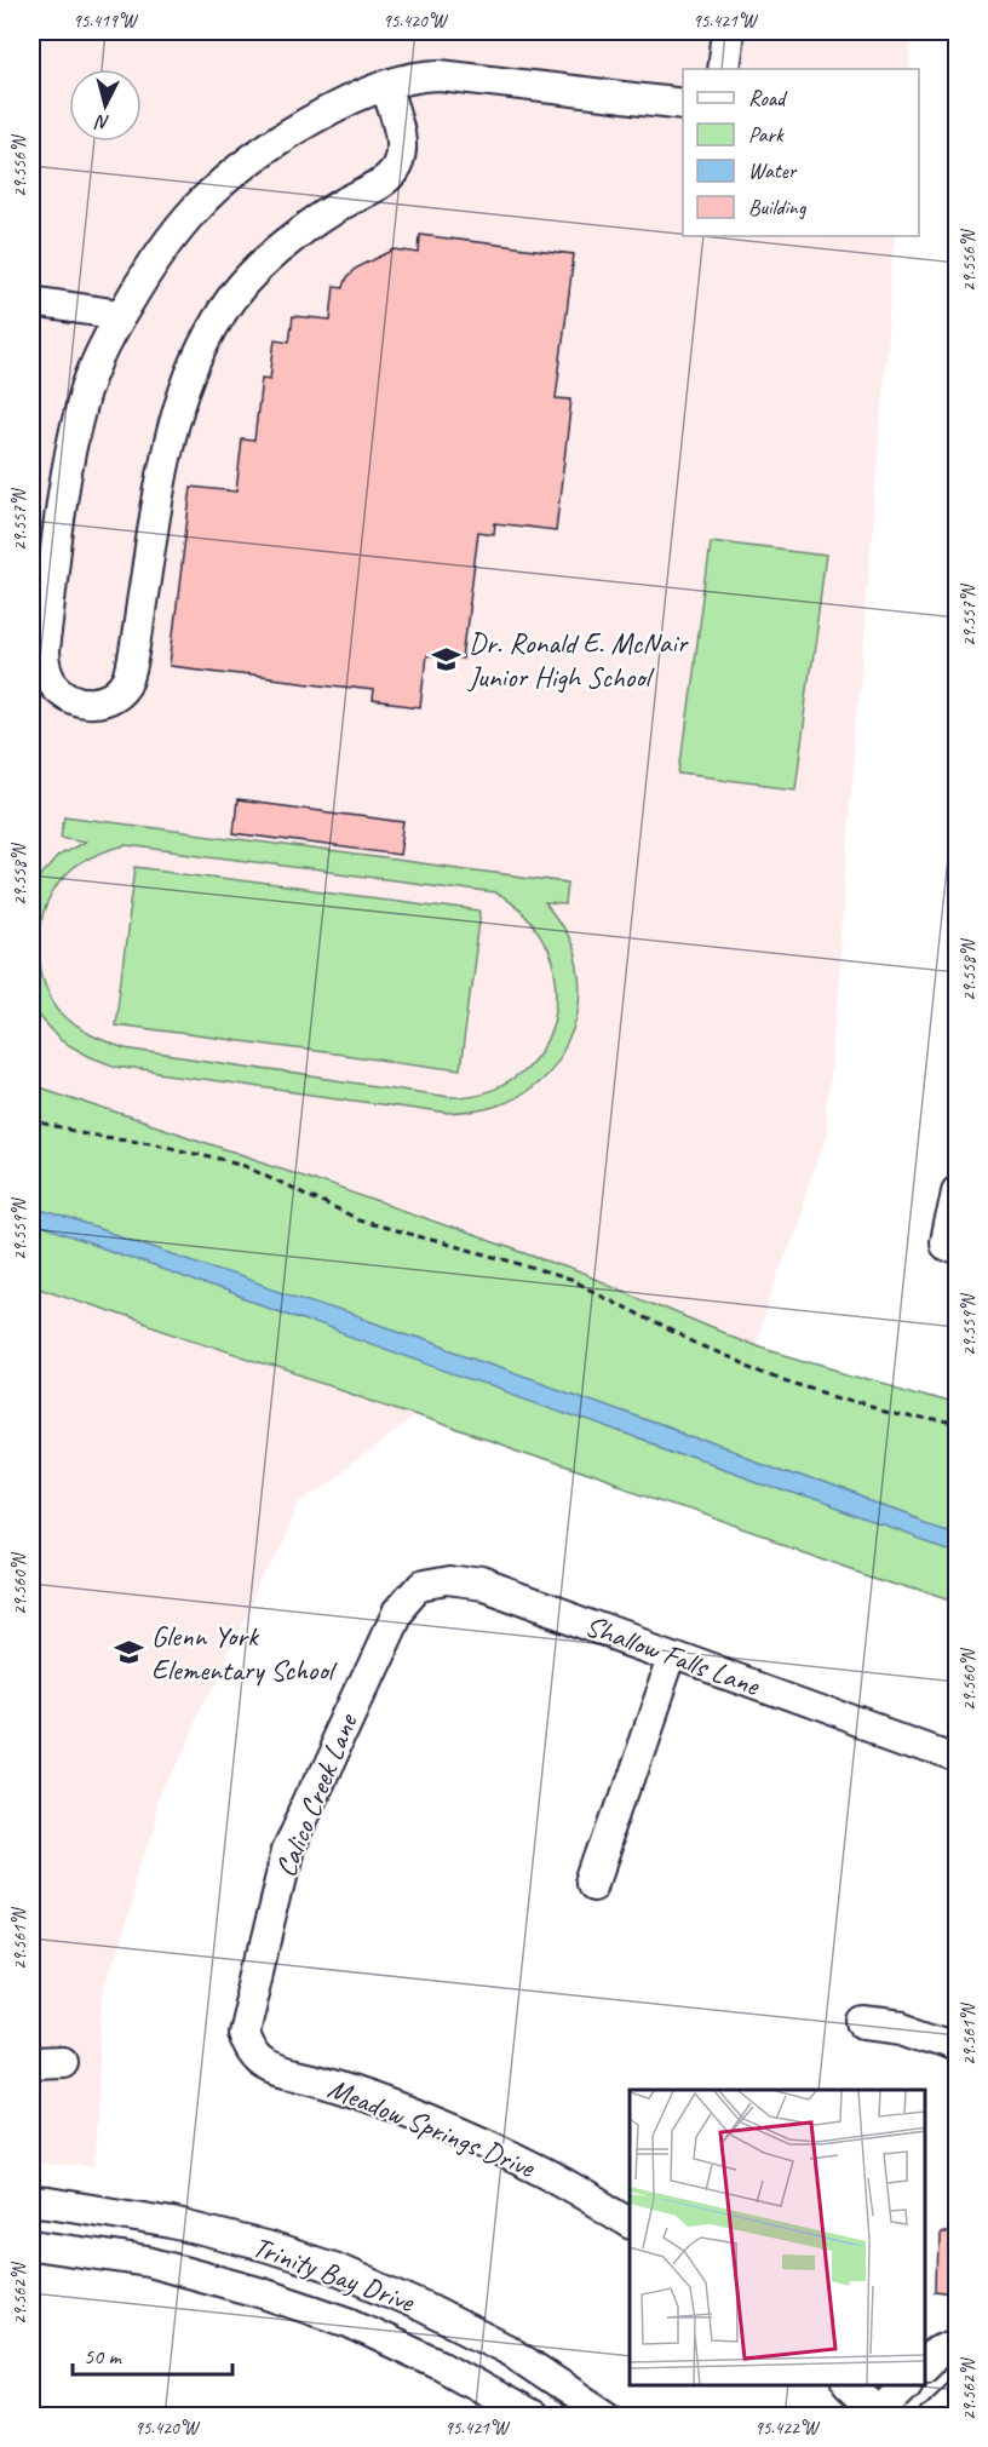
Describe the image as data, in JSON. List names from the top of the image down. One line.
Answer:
{"streets":{"street":["Shallow Falls Lane","Calico Creek Lane","Meadow Springs Drive","Trinity Bay Drive"]},"crossings":[["Shallow Falls Lane","Calico Creek Lane"],["Calico Creek Lane","Meadow Springs Drive"]],"places":{"school or university":["Dr. Ronald E. McNair Junior High School","Glenn York Elementary School"]},"legend":["Road","Park","Water","Building"],"scale_bar":"50 m","north":"bottom","coordinates":["95.419°W","95.420°W","95.421°W","29.556°N","29.557°N","29.558°N","29.559°N","29.560°N","29.561°N","29.562°N","95.422°W"]}
